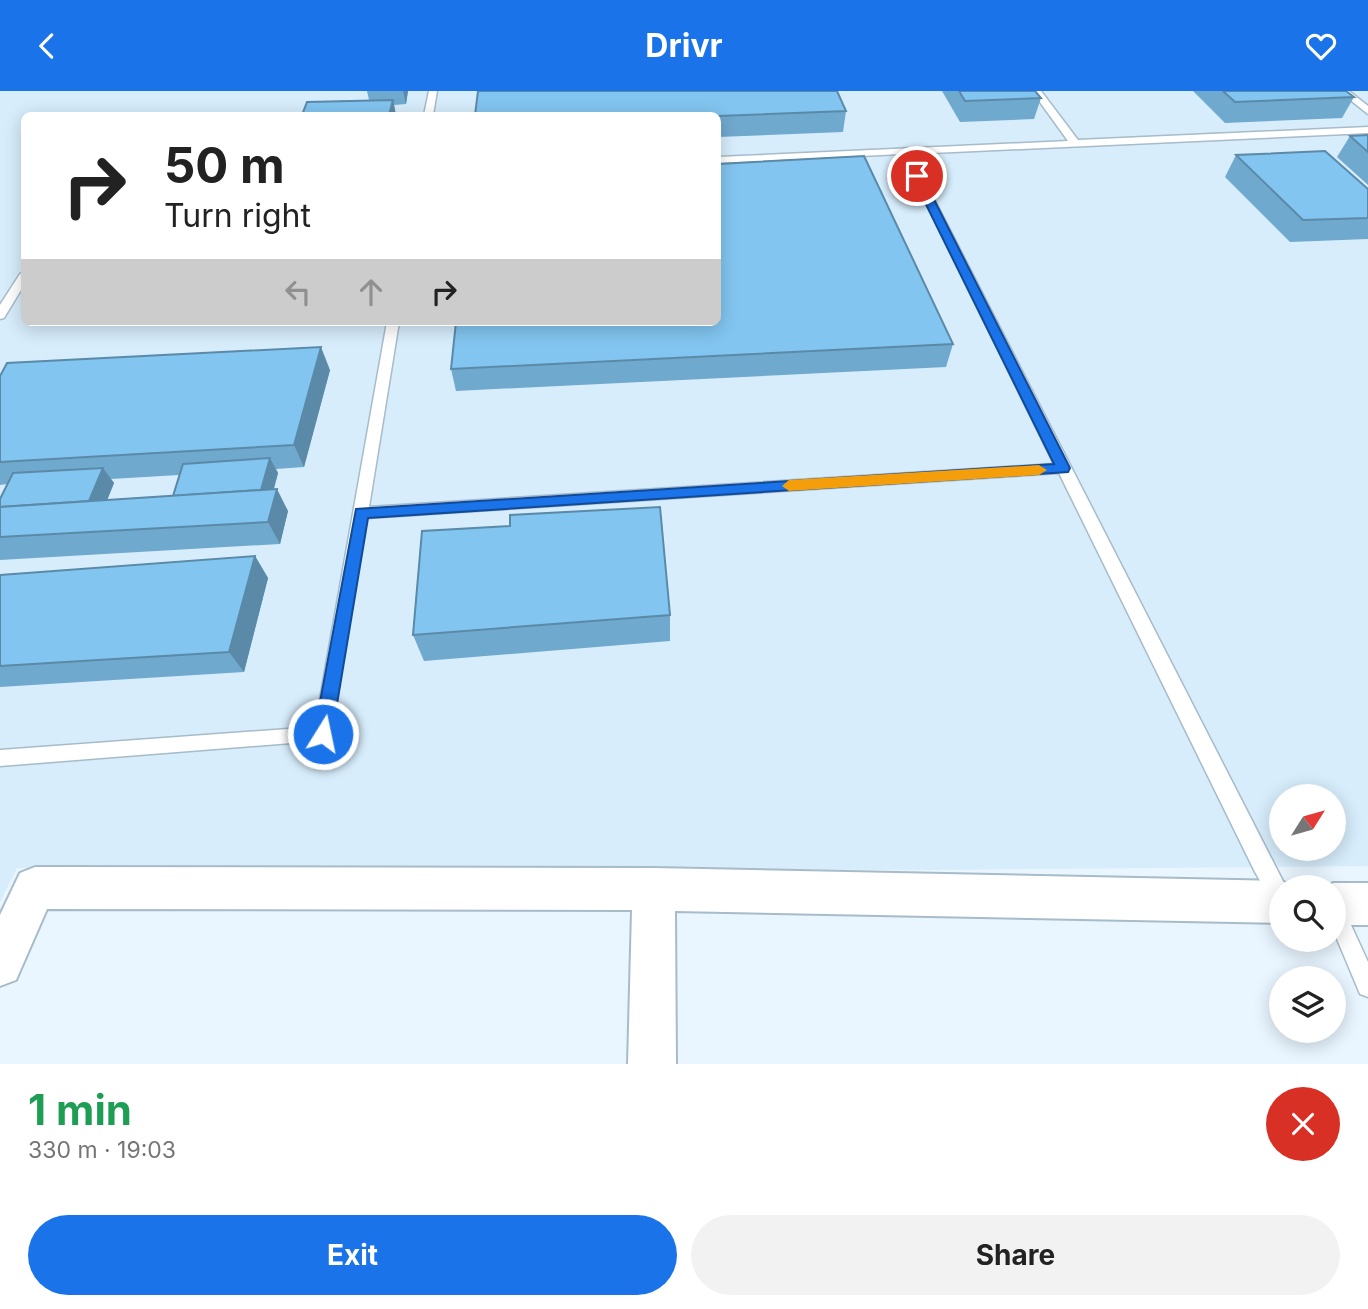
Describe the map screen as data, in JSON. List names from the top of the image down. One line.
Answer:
{"north":"top right","page":{"header":"Drivr","turn":["50 m","Turn right"],"heading":["1 min","330 m · 19:03"],"buttons":["Exit","Share"]}}
